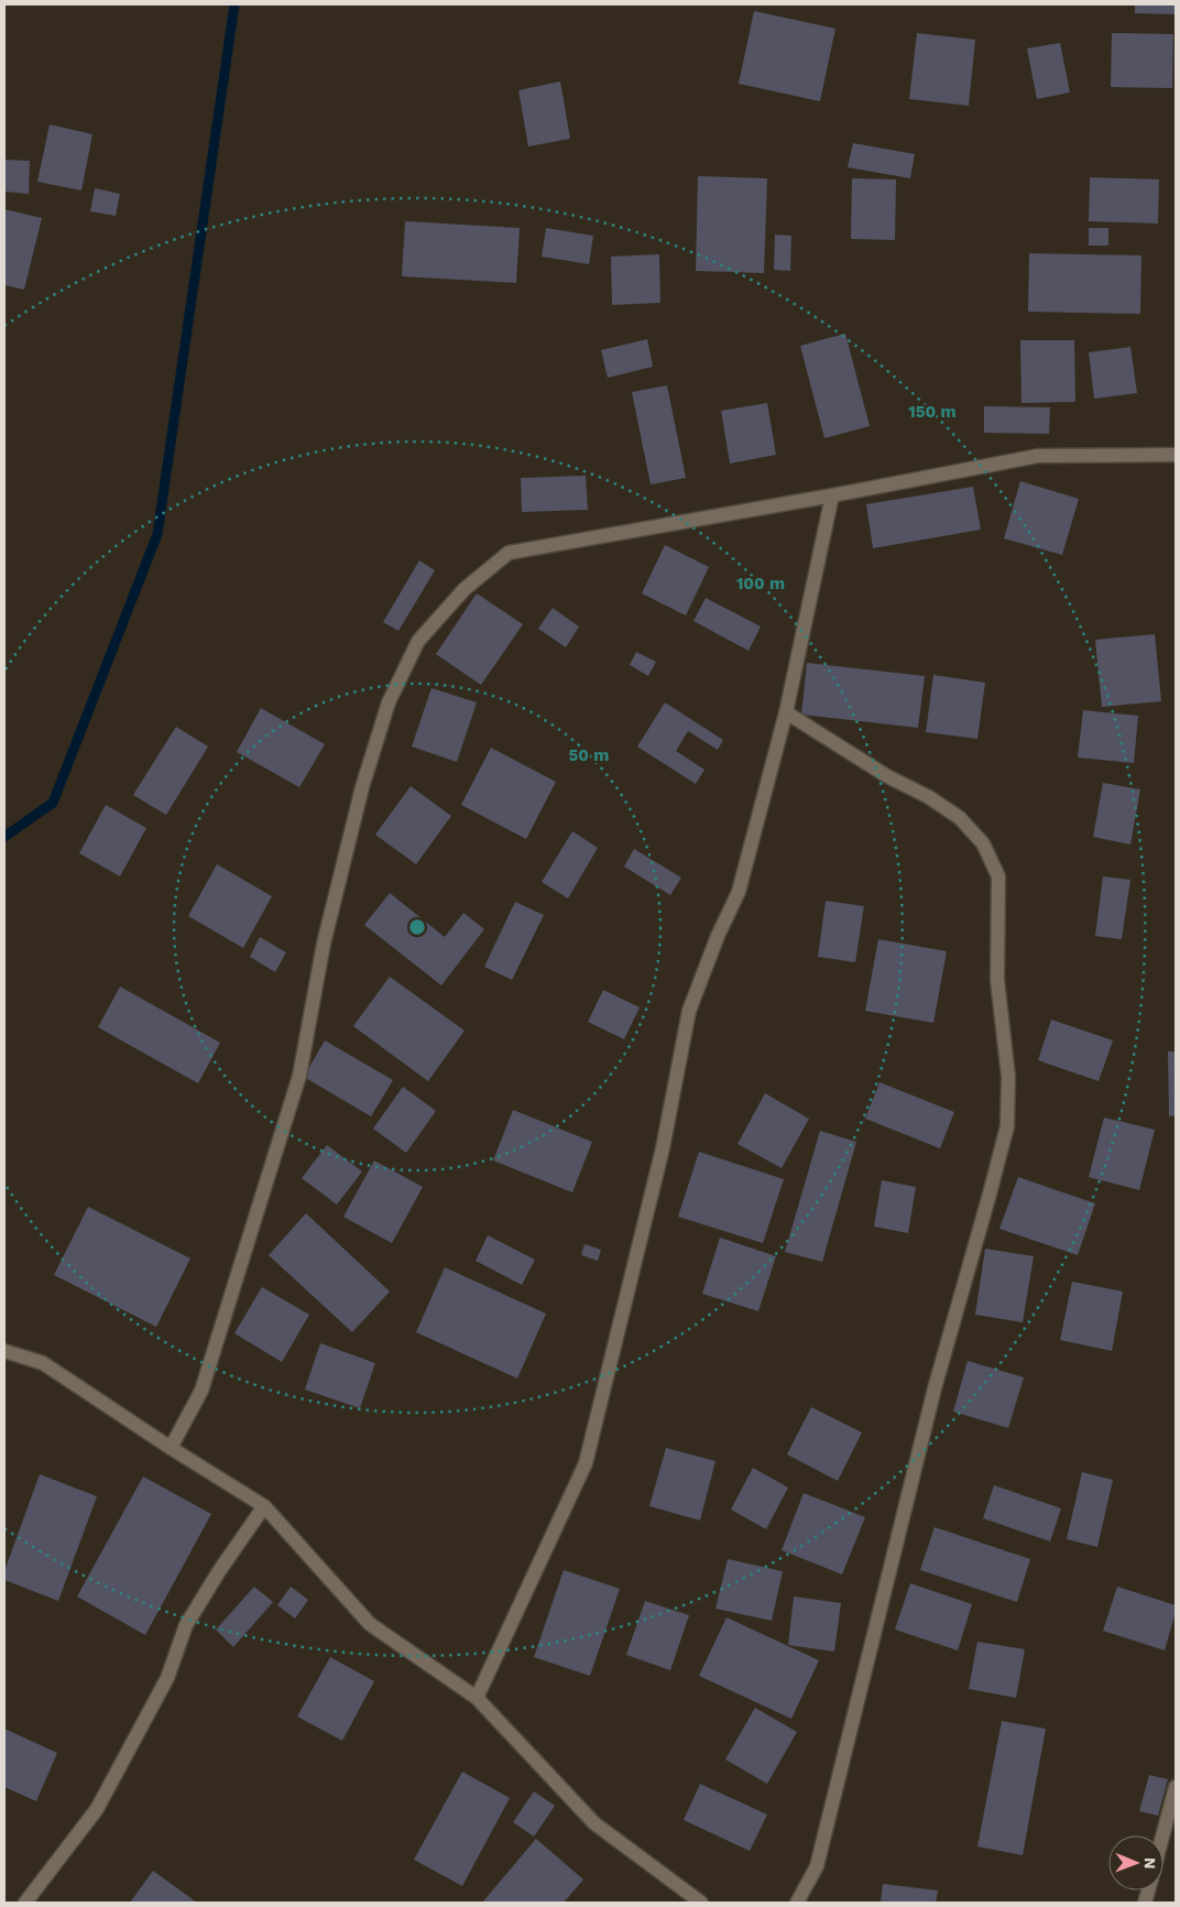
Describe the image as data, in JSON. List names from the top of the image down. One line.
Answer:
{"north":"right","rings":["150 m","100 m","50 m"]}
